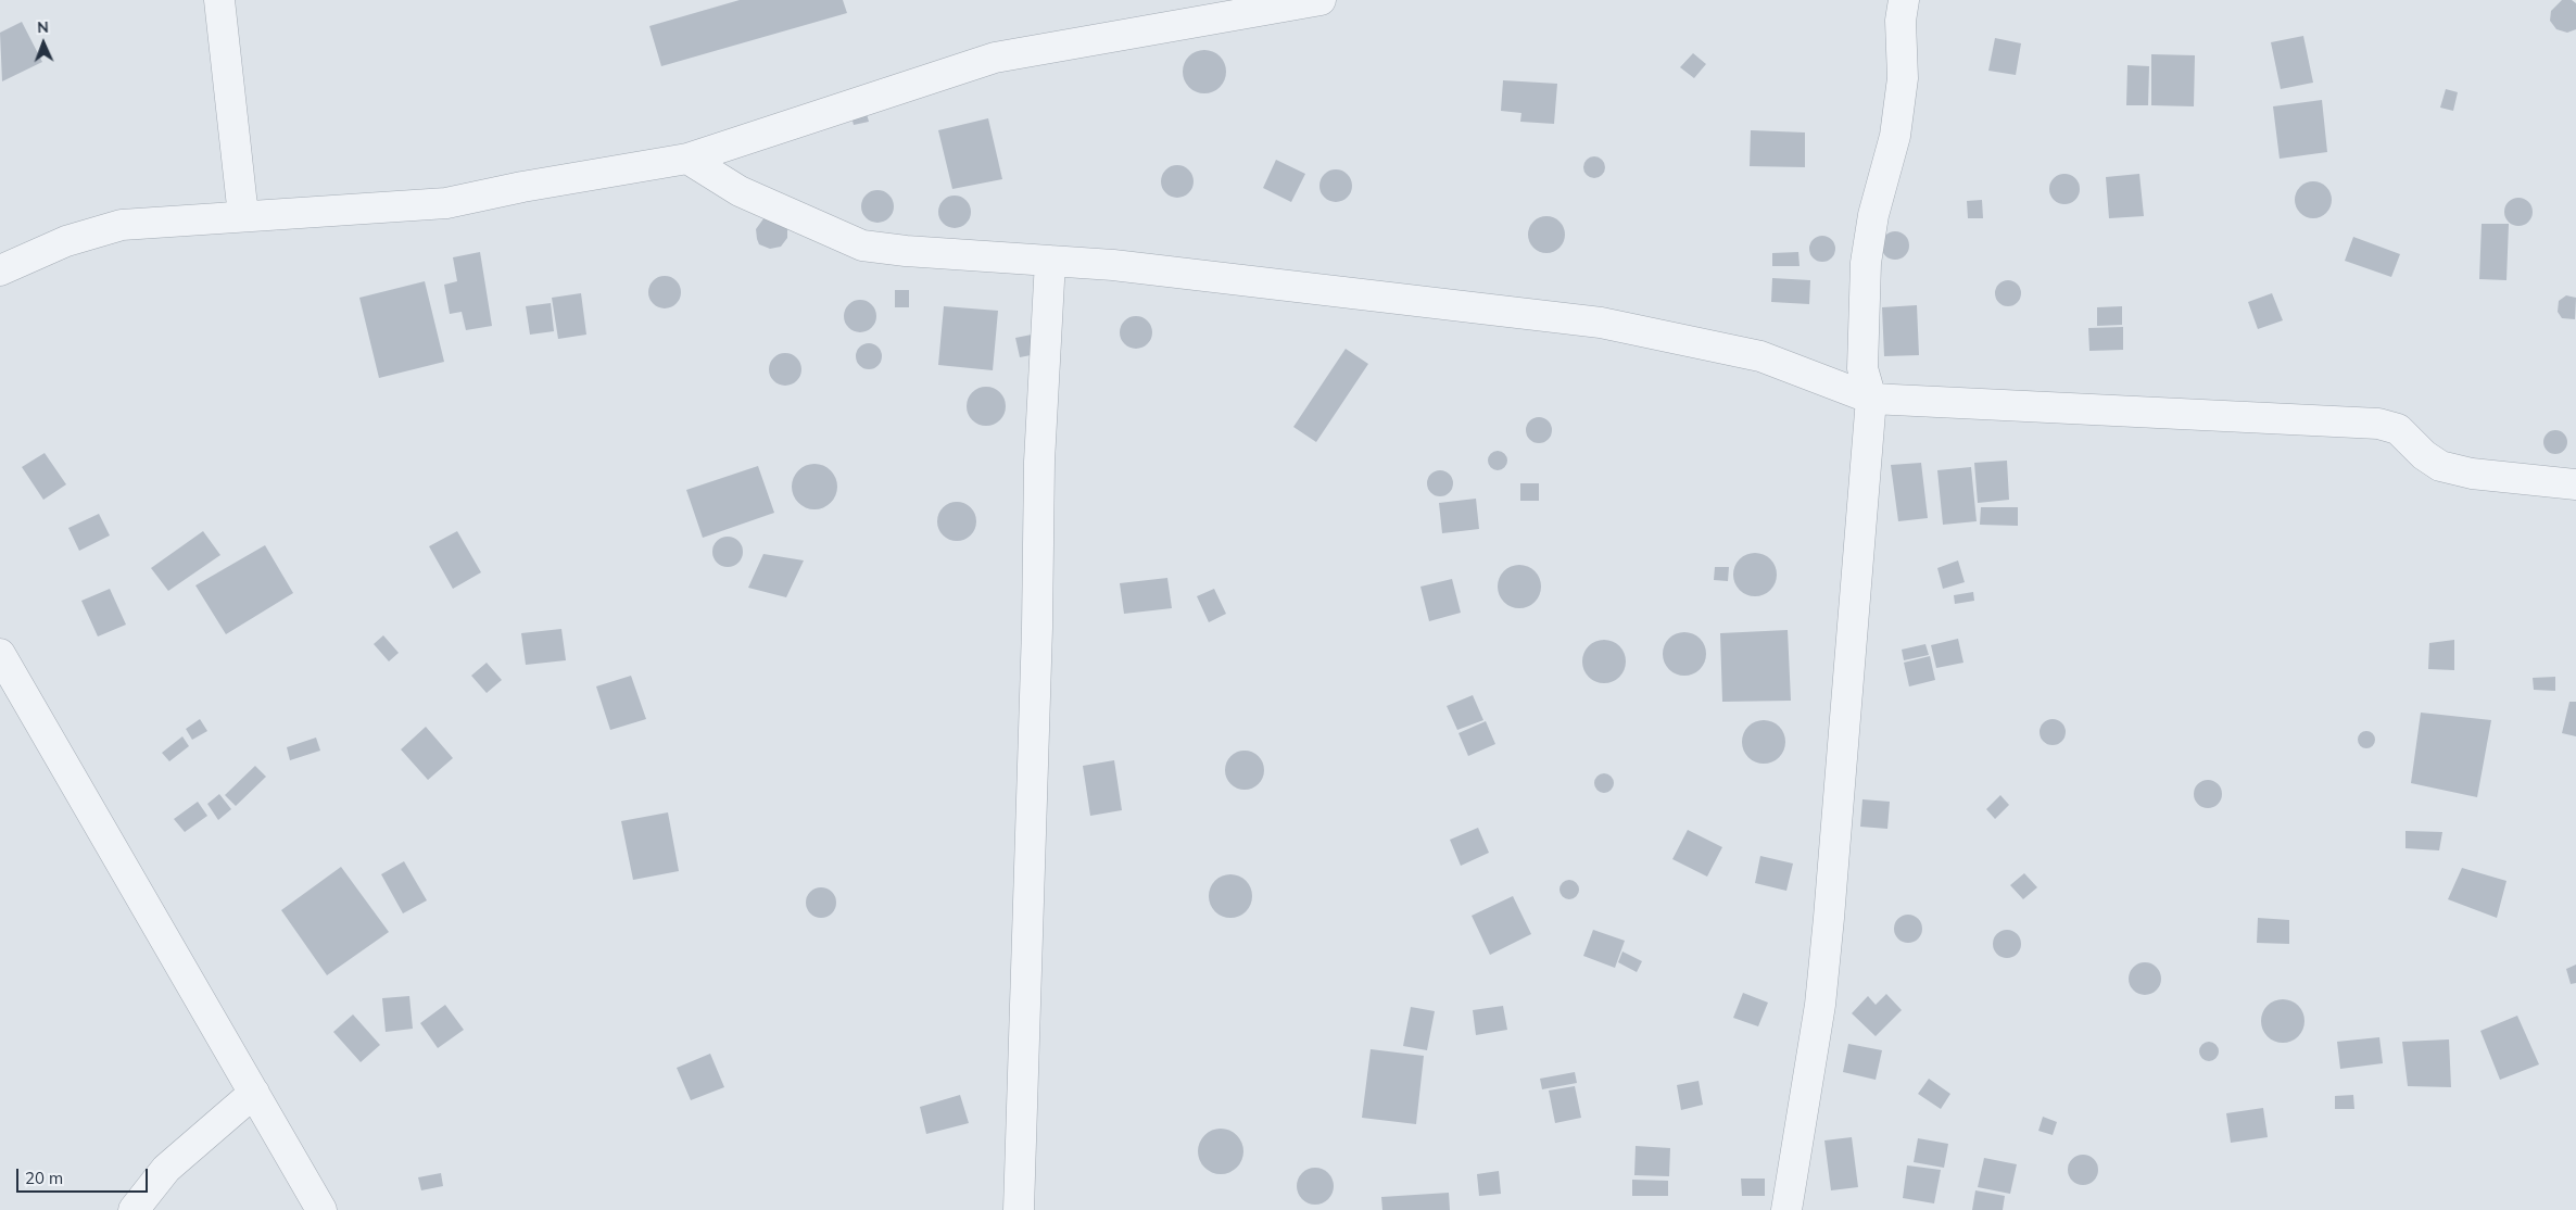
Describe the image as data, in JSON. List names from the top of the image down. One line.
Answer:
{"scale_bar":"20 m","north":"top"}
